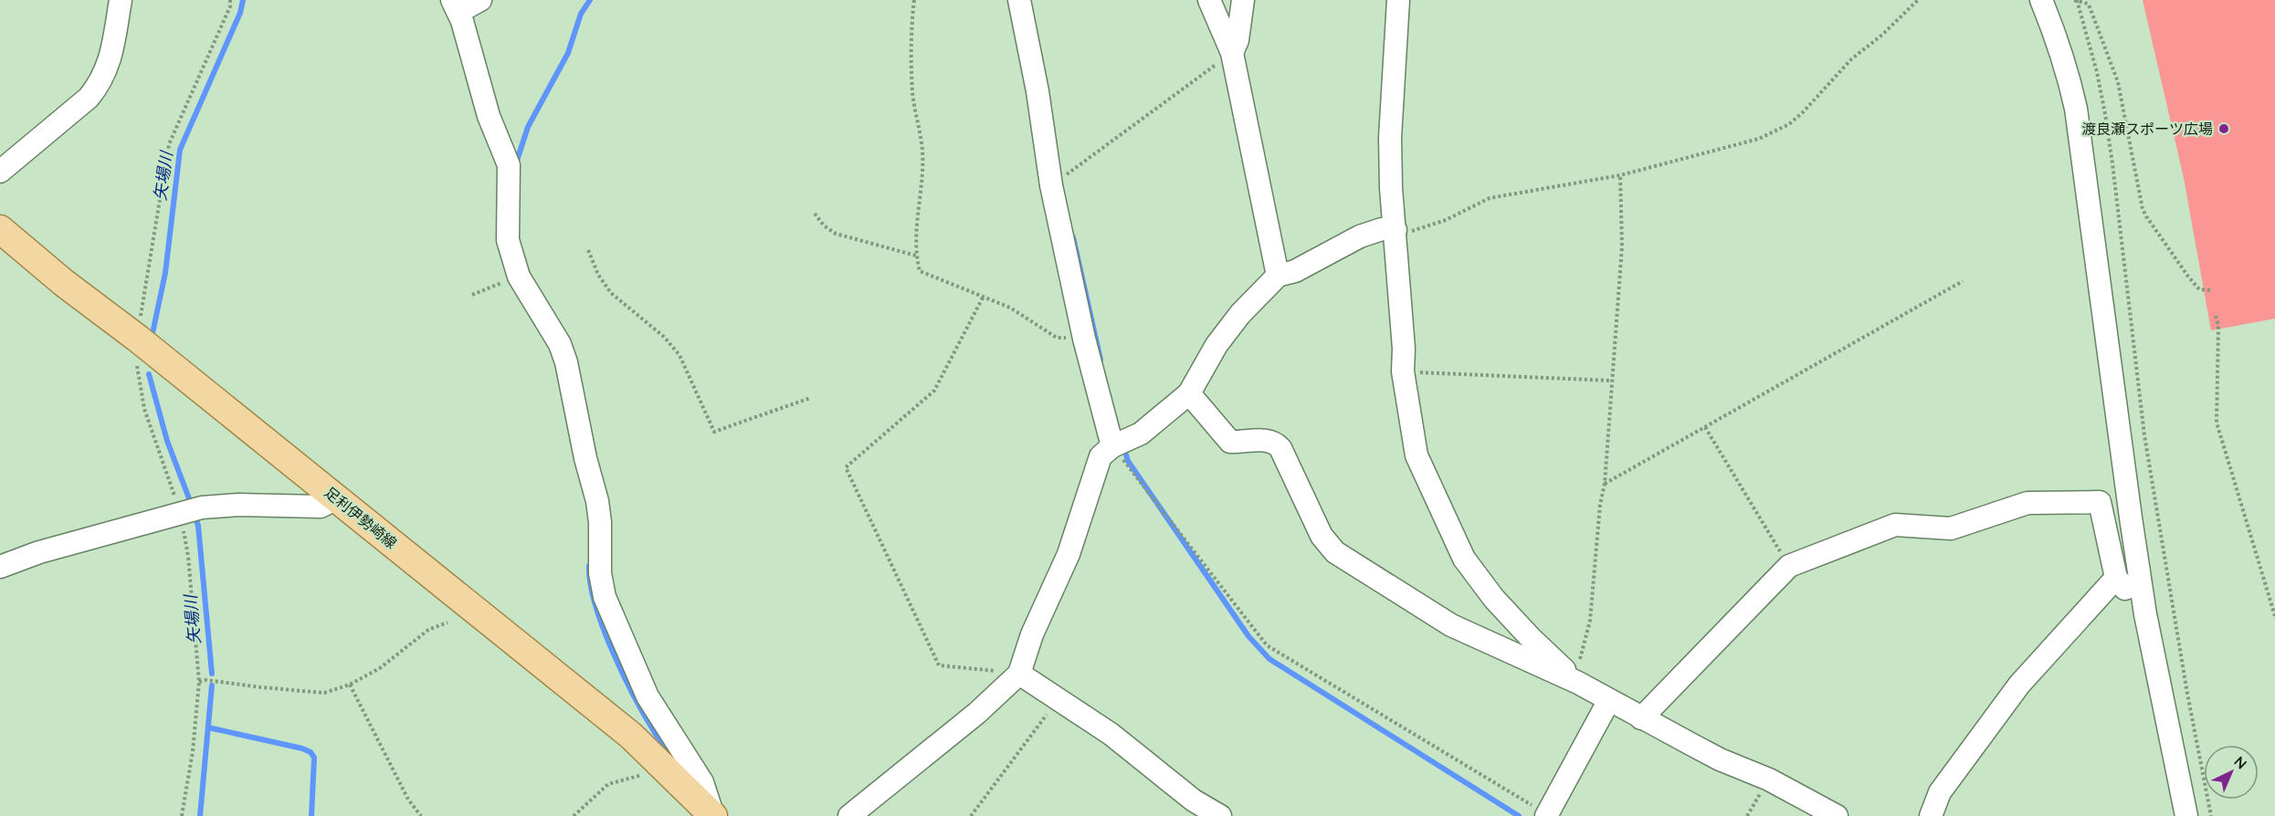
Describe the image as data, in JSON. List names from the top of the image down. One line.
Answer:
{"streets":{"main road":["足利伊勢崎線"]},"water":["矢場川"],"places":["渡良瀬スポーツ広場"],"north":"top right"}
